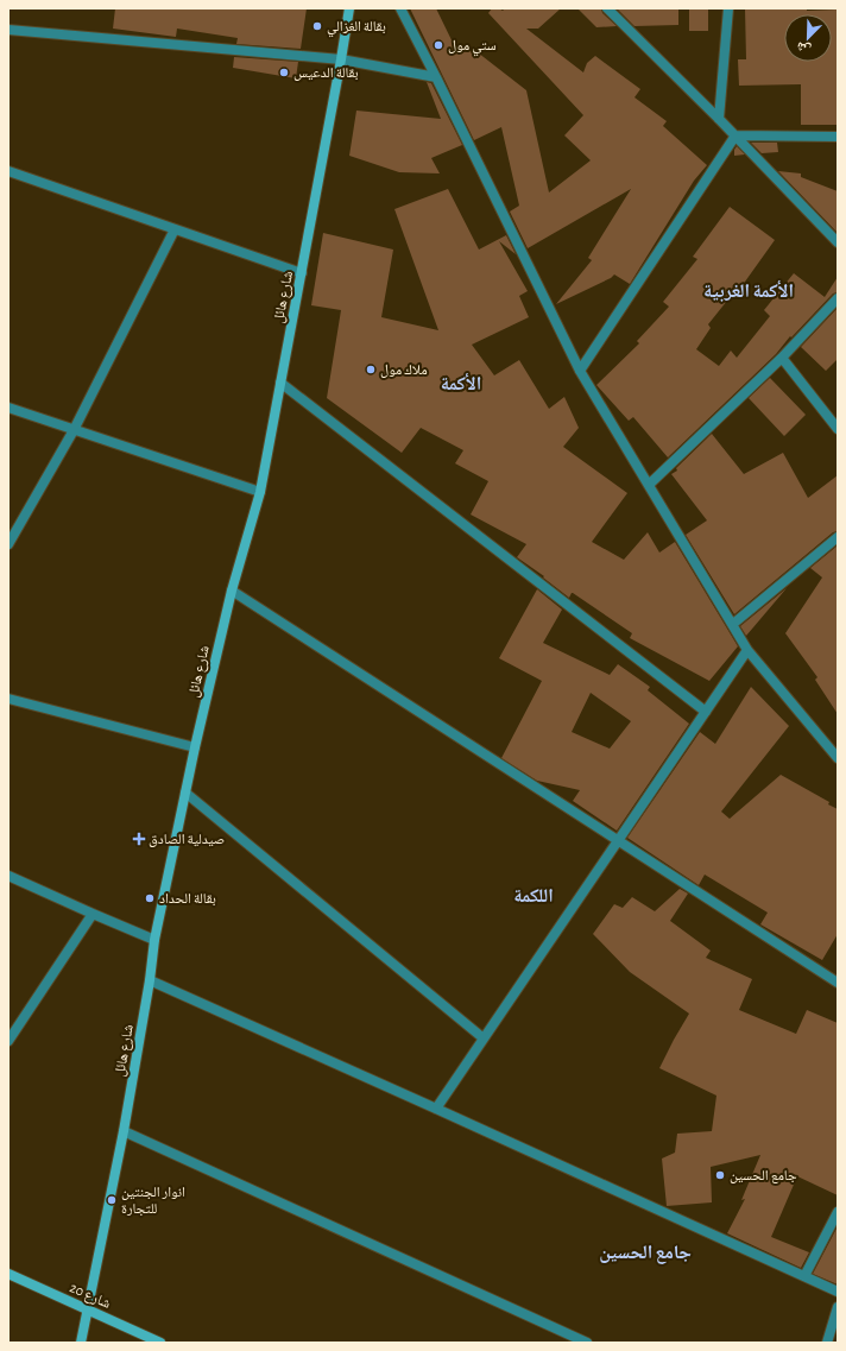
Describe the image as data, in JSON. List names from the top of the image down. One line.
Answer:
{"streets":{"street":["شارع هائل","شارع 20"]},"crossings":[["شارع هائل","شارع 20"]],"districts":["الأكمة الغربية","الأكمة","اللكمة","جامع الحسين"],"places":{"other":["بقالة الغزالي","ستي مول","بقالة الدعيس","ملاك مول","بقالة الحداد","جامع الحسين","انوار الجنتين للتجارة"],"health":["صيدلية الصادق"]},"north":"bottom left"}
